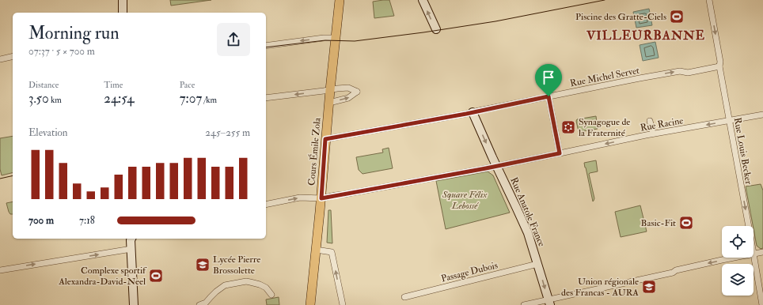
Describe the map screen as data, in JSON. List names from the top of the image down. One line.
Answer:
{"streets":{"main road":["Cours Émile Zola"],"street":["Rue Michel Servet","Rue Racine","Rue Louis Becker","Rue Anatole France","Passage Dubois"]},"crossings":[["Rue Michel Servet","Rue Louis Becker"],["Rue Michel Servet","Cours Émile Zola"],["Rue Michel Servet","Rue Anatole France"],["Rue Racine","Rue Louis Becker"],["Rue Racine","Cours Émile Zola"],["Rue Racine","Rue Anatole France"],["Rue Anatole France","Passage Dubois"]],"one_way":["Rue Michel Servet","Rue Louis Becker","Rue Anatole France"],"districts":["VILLEURBANNE"],"parks":["Square Félix Lebossé"],"places":{"sports":["Piscine des Gratte-Ciels","Basic-Fit","Complexe sportif Alexandra-David-Neel"],"synagogue":["Synagogue de la Fraternité"],"school or university":["Lycée Pierre Brossolette","Union régionale des Francas - AURA"]},"page":{"heading":["Morning run","07:37 · 5 × 700 m"],"stats":[["Distance","3.50 km"],["Time","24:54"],["Pace","7:07 /km"]],"chart":["Elevation","245–255 m"],"list":[{"name":"700 m","note":"7:18"}]}}
